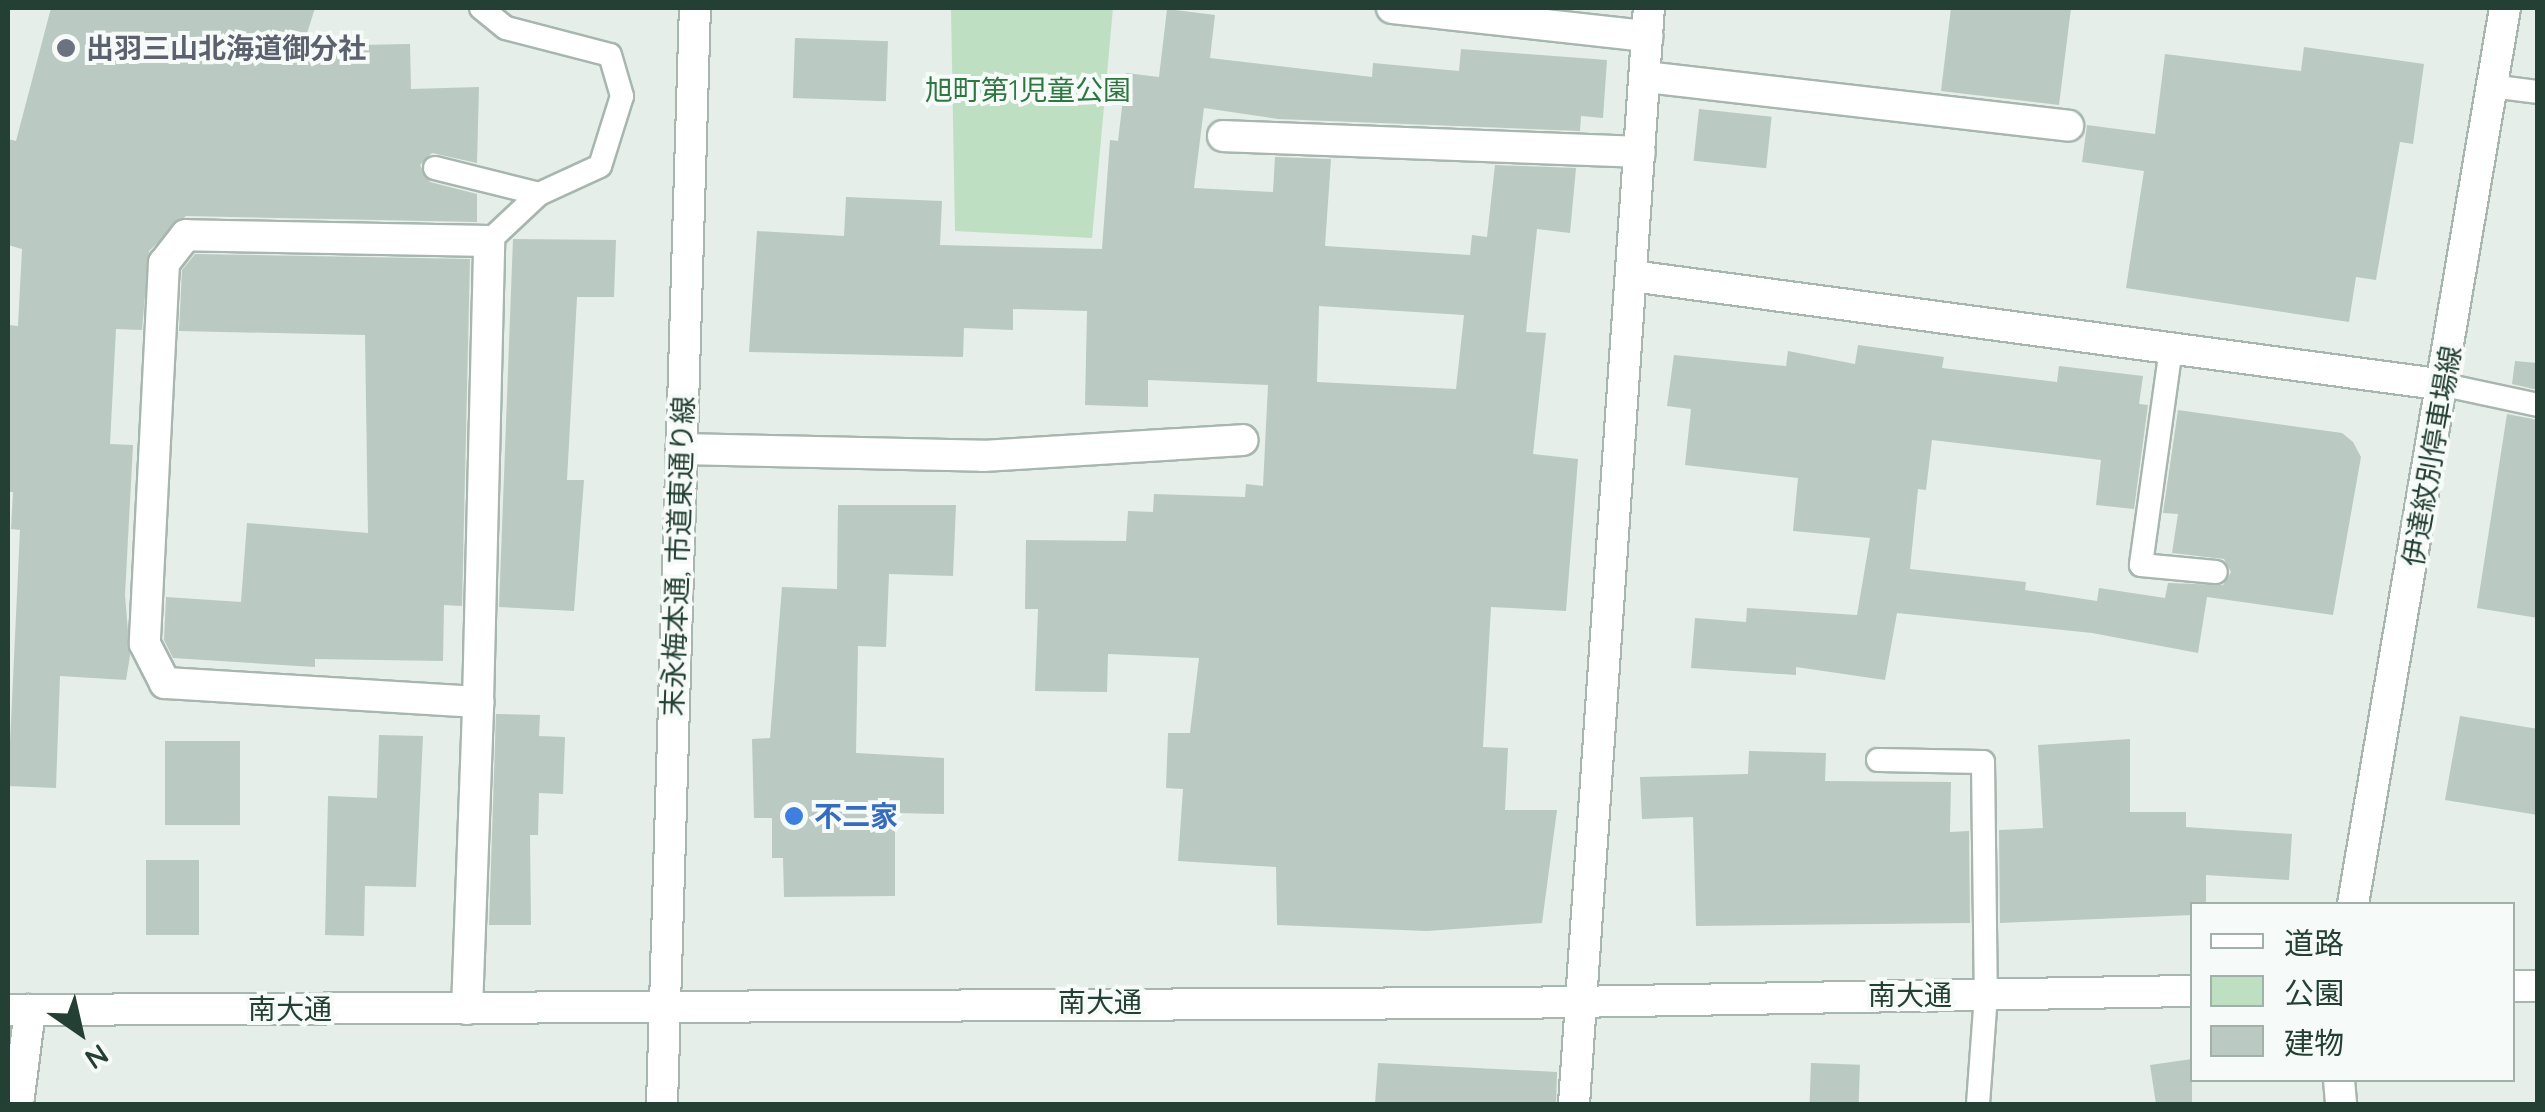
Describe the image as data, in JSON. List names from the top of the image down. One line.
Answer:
{"streets":{"street":["伊達紋別停車場線","末永梅本通, 市道東通り線","南大通"]},"crossings":[["末永梅本通, 市道東通り線","南大通"]],"parks":["旭町第1児童公園"],"places":["出羽三山北海道御分社","不二家"],"legend":["道路","公園","建物"],"north":"bottom right"}
